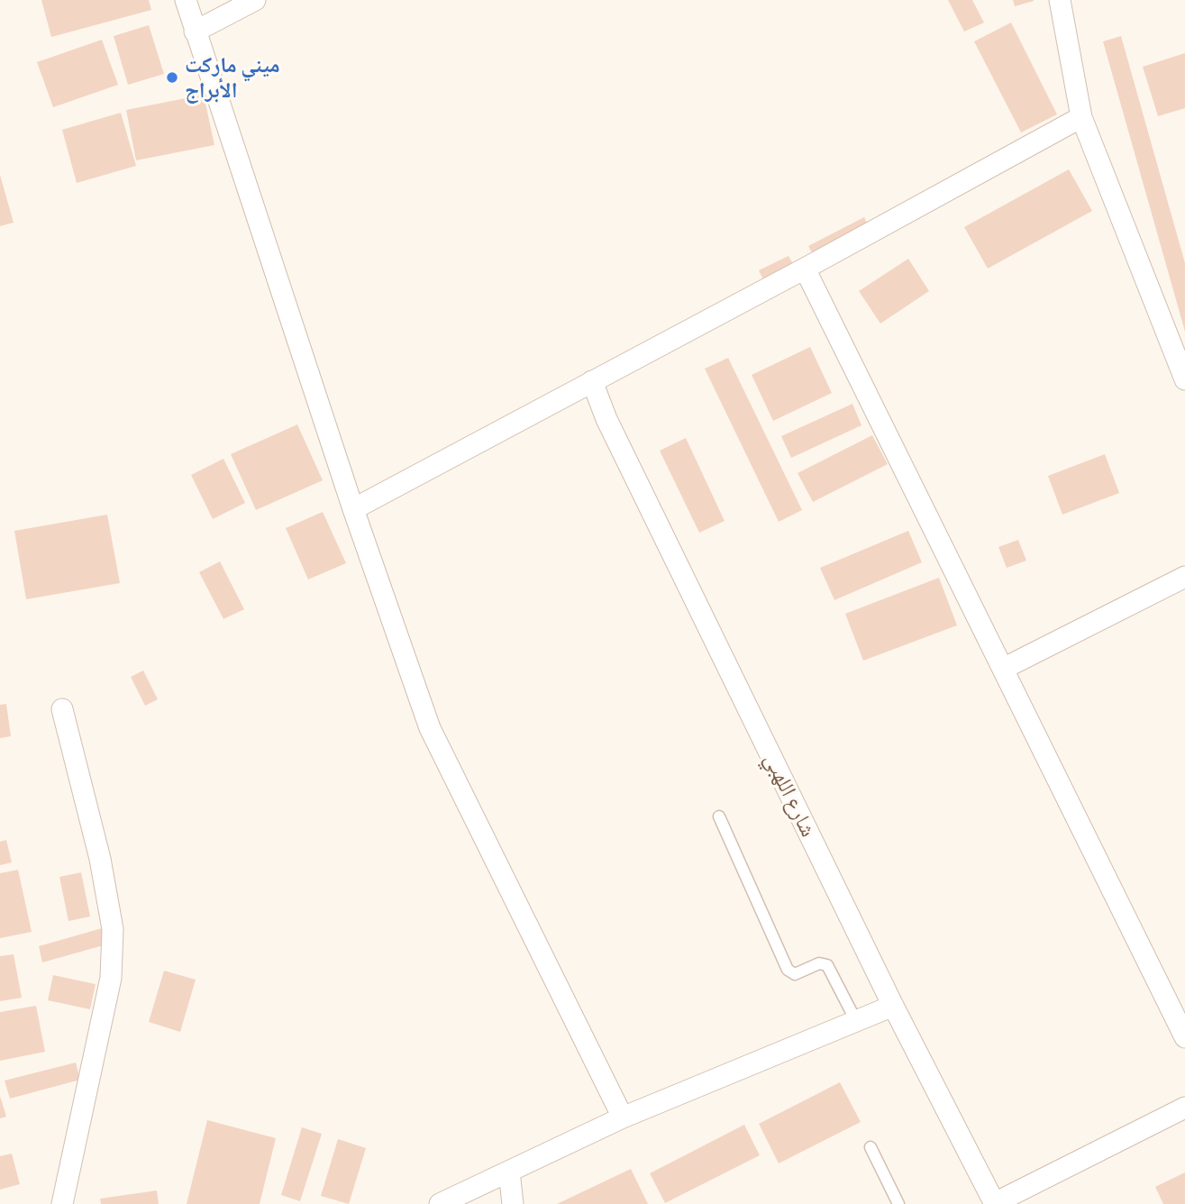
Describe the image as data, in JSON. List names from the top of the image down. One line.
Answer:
{"streets":{"street":["شارع اللهبي"]},"places":["ميني ماركت الأبراج"]}
